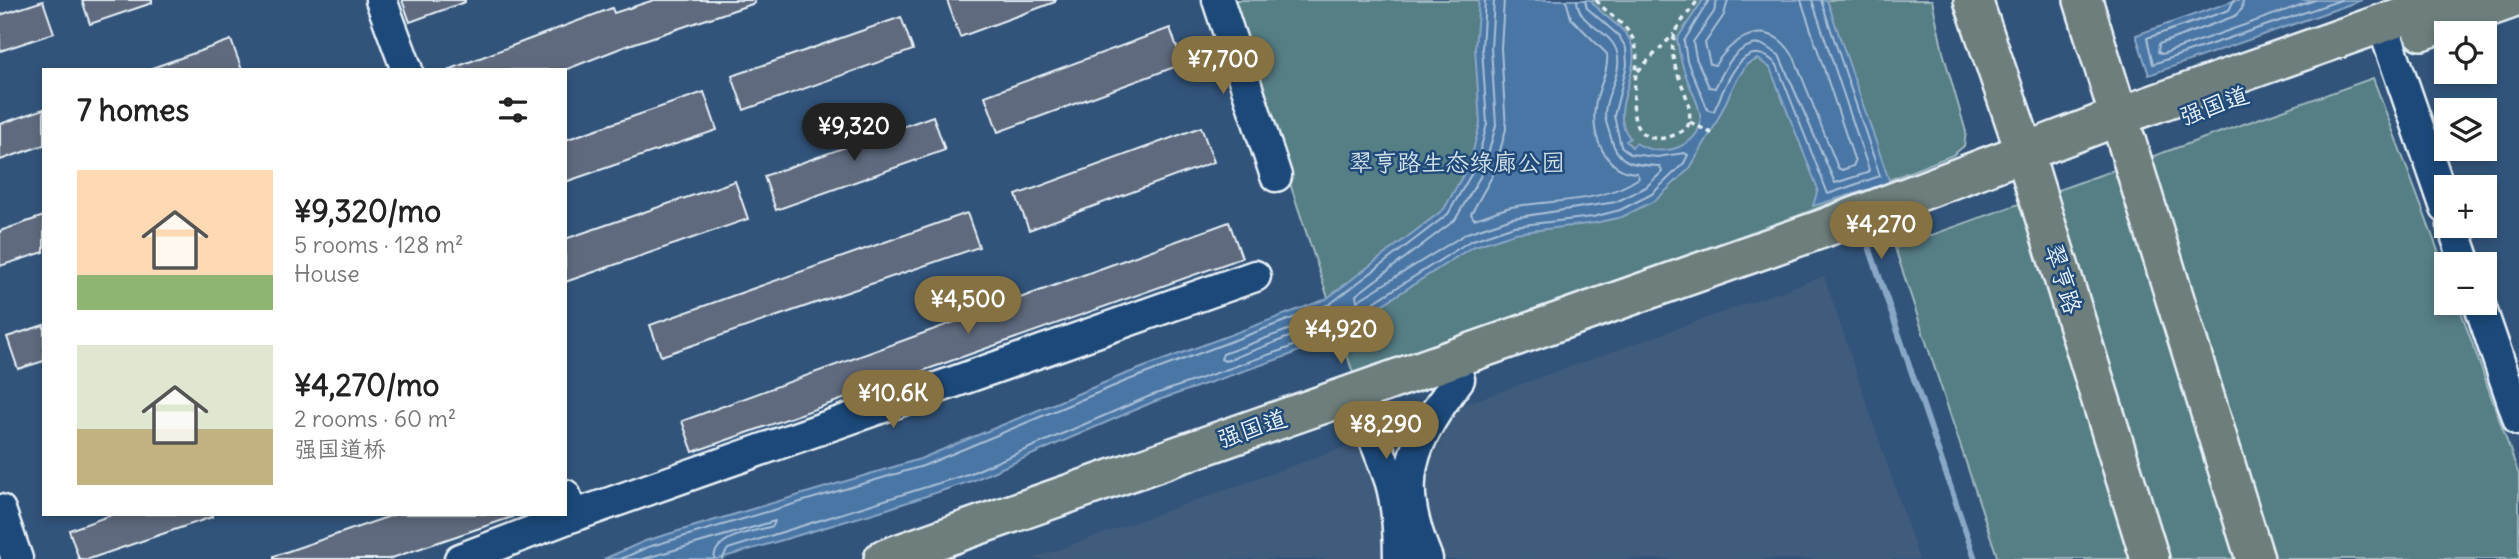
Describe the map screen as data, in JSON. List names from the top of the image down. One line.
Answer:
{"streets":{"main road":["强国道","翠亨路"]},"crossings":[["强国道","翠亨路"]],"parks":["翠亨路生态绿廊公园"],"page":{"map_buttons":["+","−"],"price":["¥7,700","¥9,320","¥4,270","¥4,500","¥4,920","¥10.6K","¥8,290"],"heading":"7 homes","list":[{"name":"¥9,320/mo","note":"5 rooms · 128 m² · House"},{"name":"¥4,270/mo","note":"2 rooms · 60 m² · 强国道桥"}]}}
